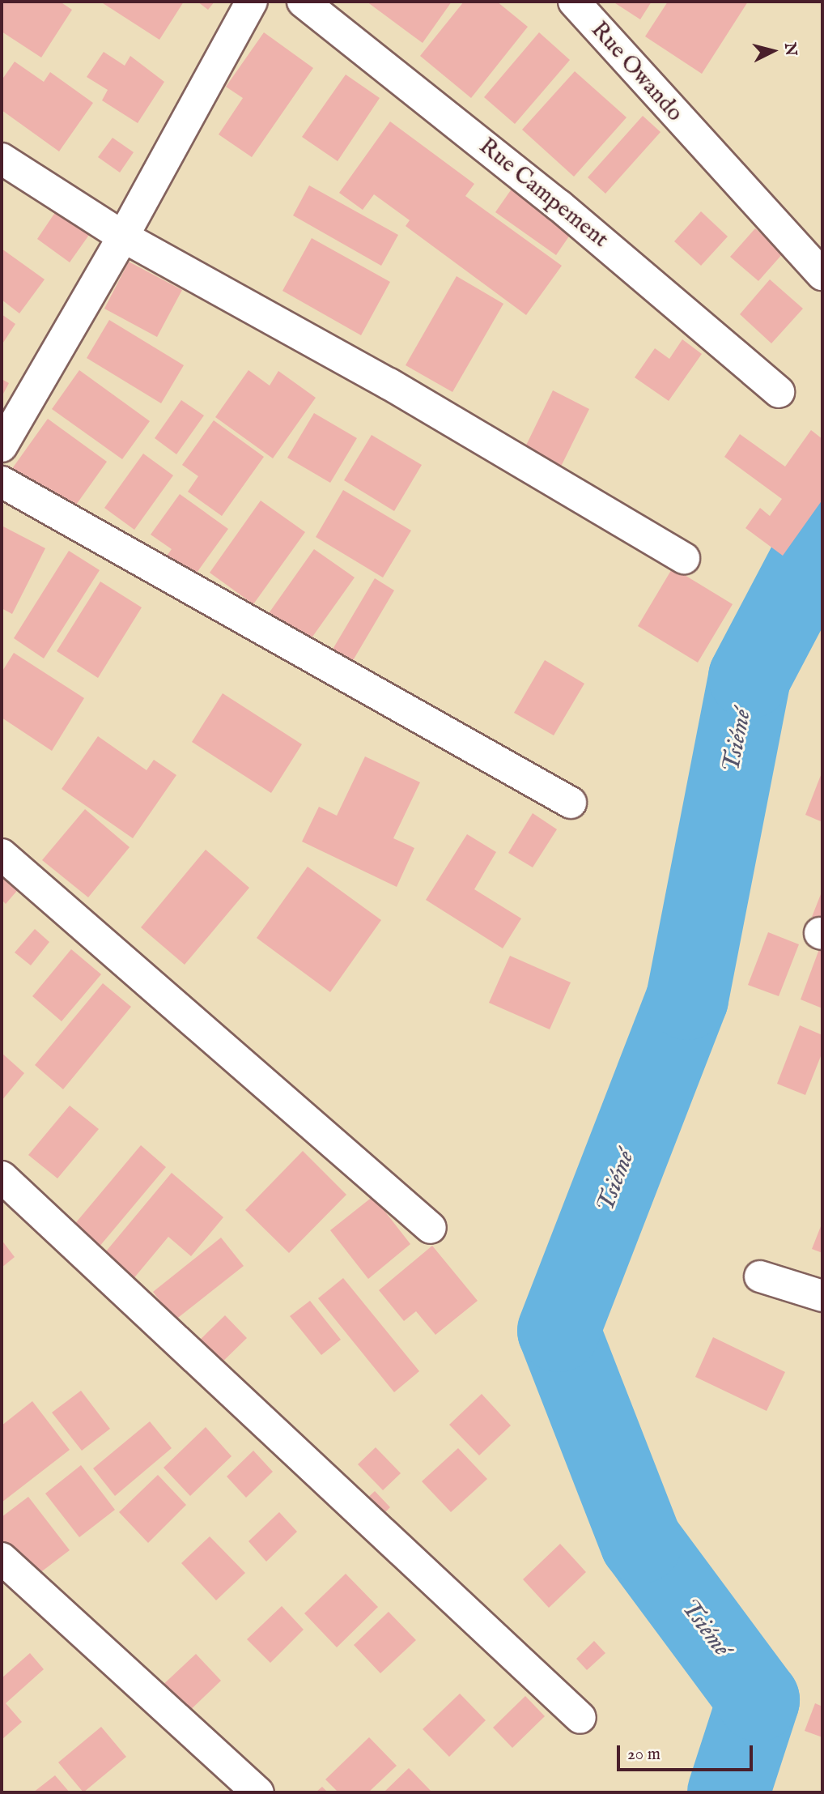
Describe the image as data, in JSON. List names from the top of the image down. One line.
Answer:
{"streets":{"street":["Rue Owando","Rue Campement"]},"water":["Tsiémé"],"scale_bar":"20 m","north":"right"}
